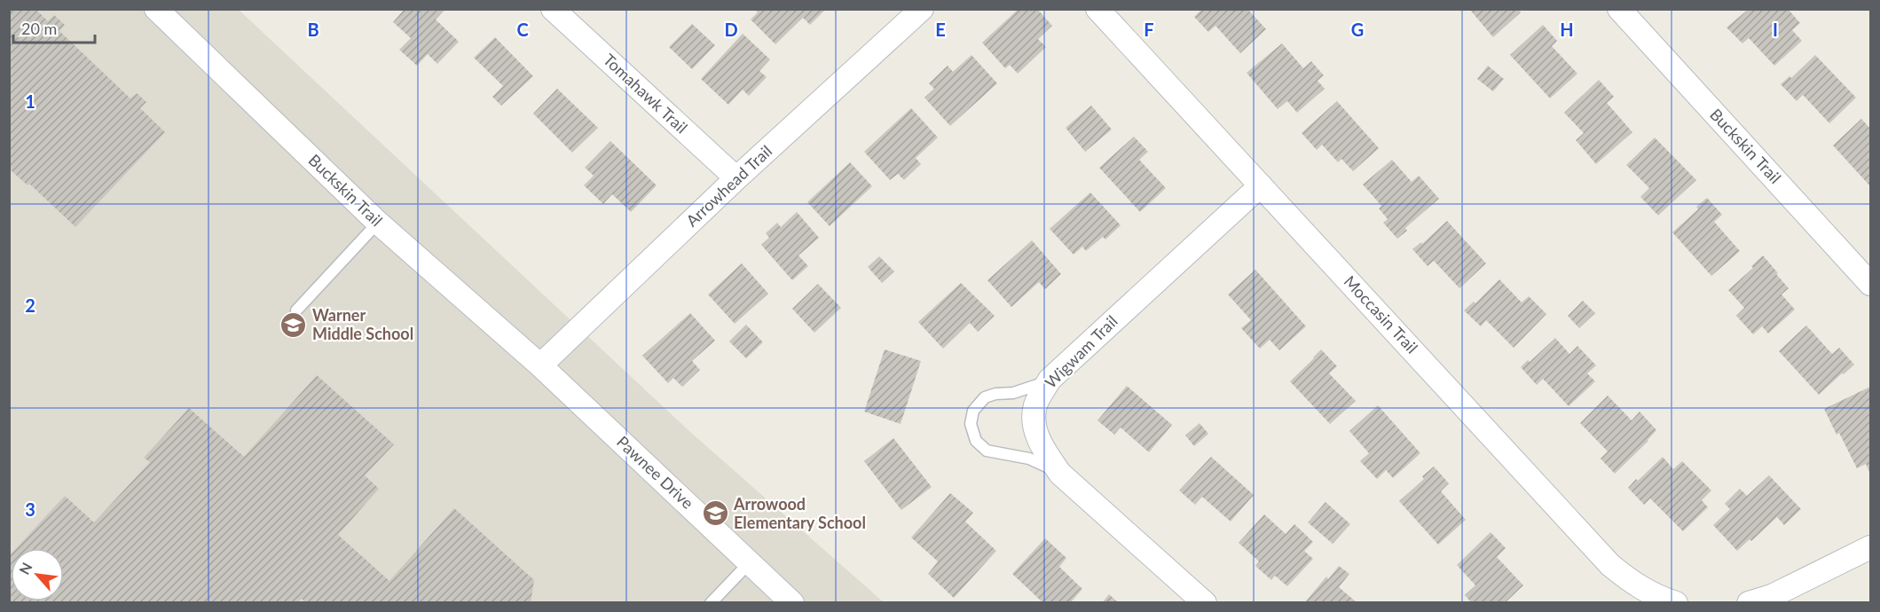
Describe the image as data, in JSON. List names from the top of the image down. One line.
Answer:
{"streets":{"street":["Tomahawk Trail","Buckskin Trail","Arrowhead Trail","Moccasin Trail","Wigwam Trail","Pawnee Drive"]},"crossings":[["Tomahawk Trail","Arrowhead Trail"],["Buckskin Trail","Arrowhead Trail"],["Buckskin Trail","Pawnee Drive"],["Arrowhead Trail","Pawnee Drive"],["Moccasin Trail","Wigwam Trail"]],"places":{"school or university":["Warner Middle School","Arrowood Elementary School"]},"scale_bar":"20 m","north":"top left","grid":{"columns":["B","C","D","E","F","G","H","I"],"rows":["1","2","3"]}}
